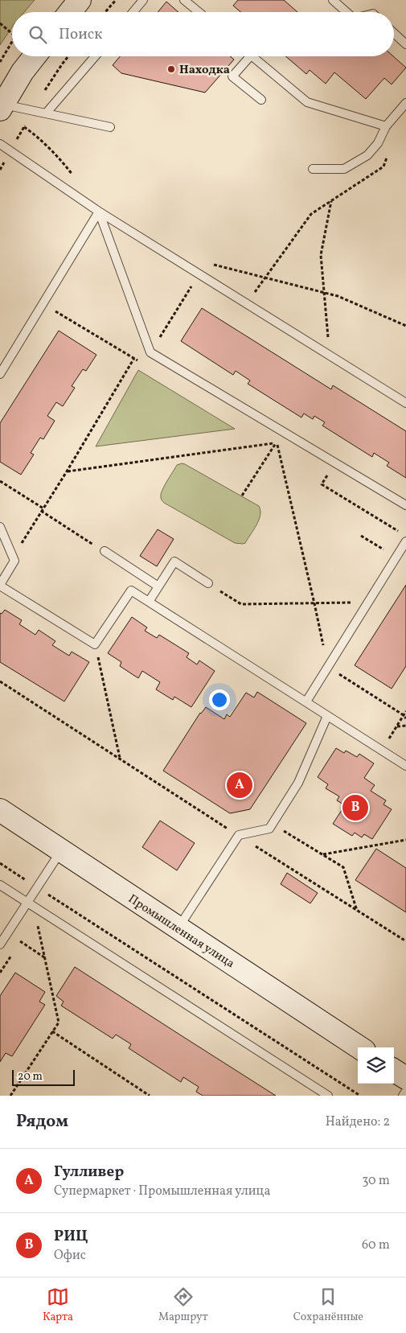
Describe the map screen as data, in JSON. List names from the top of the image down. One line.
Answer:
{"streets":{"street":["Промышленная улица"]},"places":["Находка"],"scale_bar":"20 m","page":{"search":"Поиск","pins":["A","B"],"scale":"20 m","heading":["Рядом","Найдено: 2"],"list":[{"mark":"A","name":"Гулливер","note":"Супермаркет · Промышленная улица","value":"30 m"},{"mark":"B","name":"РИЦ","note":"Офис","value":"60 m"}],"nav":["Карта","Маршрут","Сохранённые"]}}
